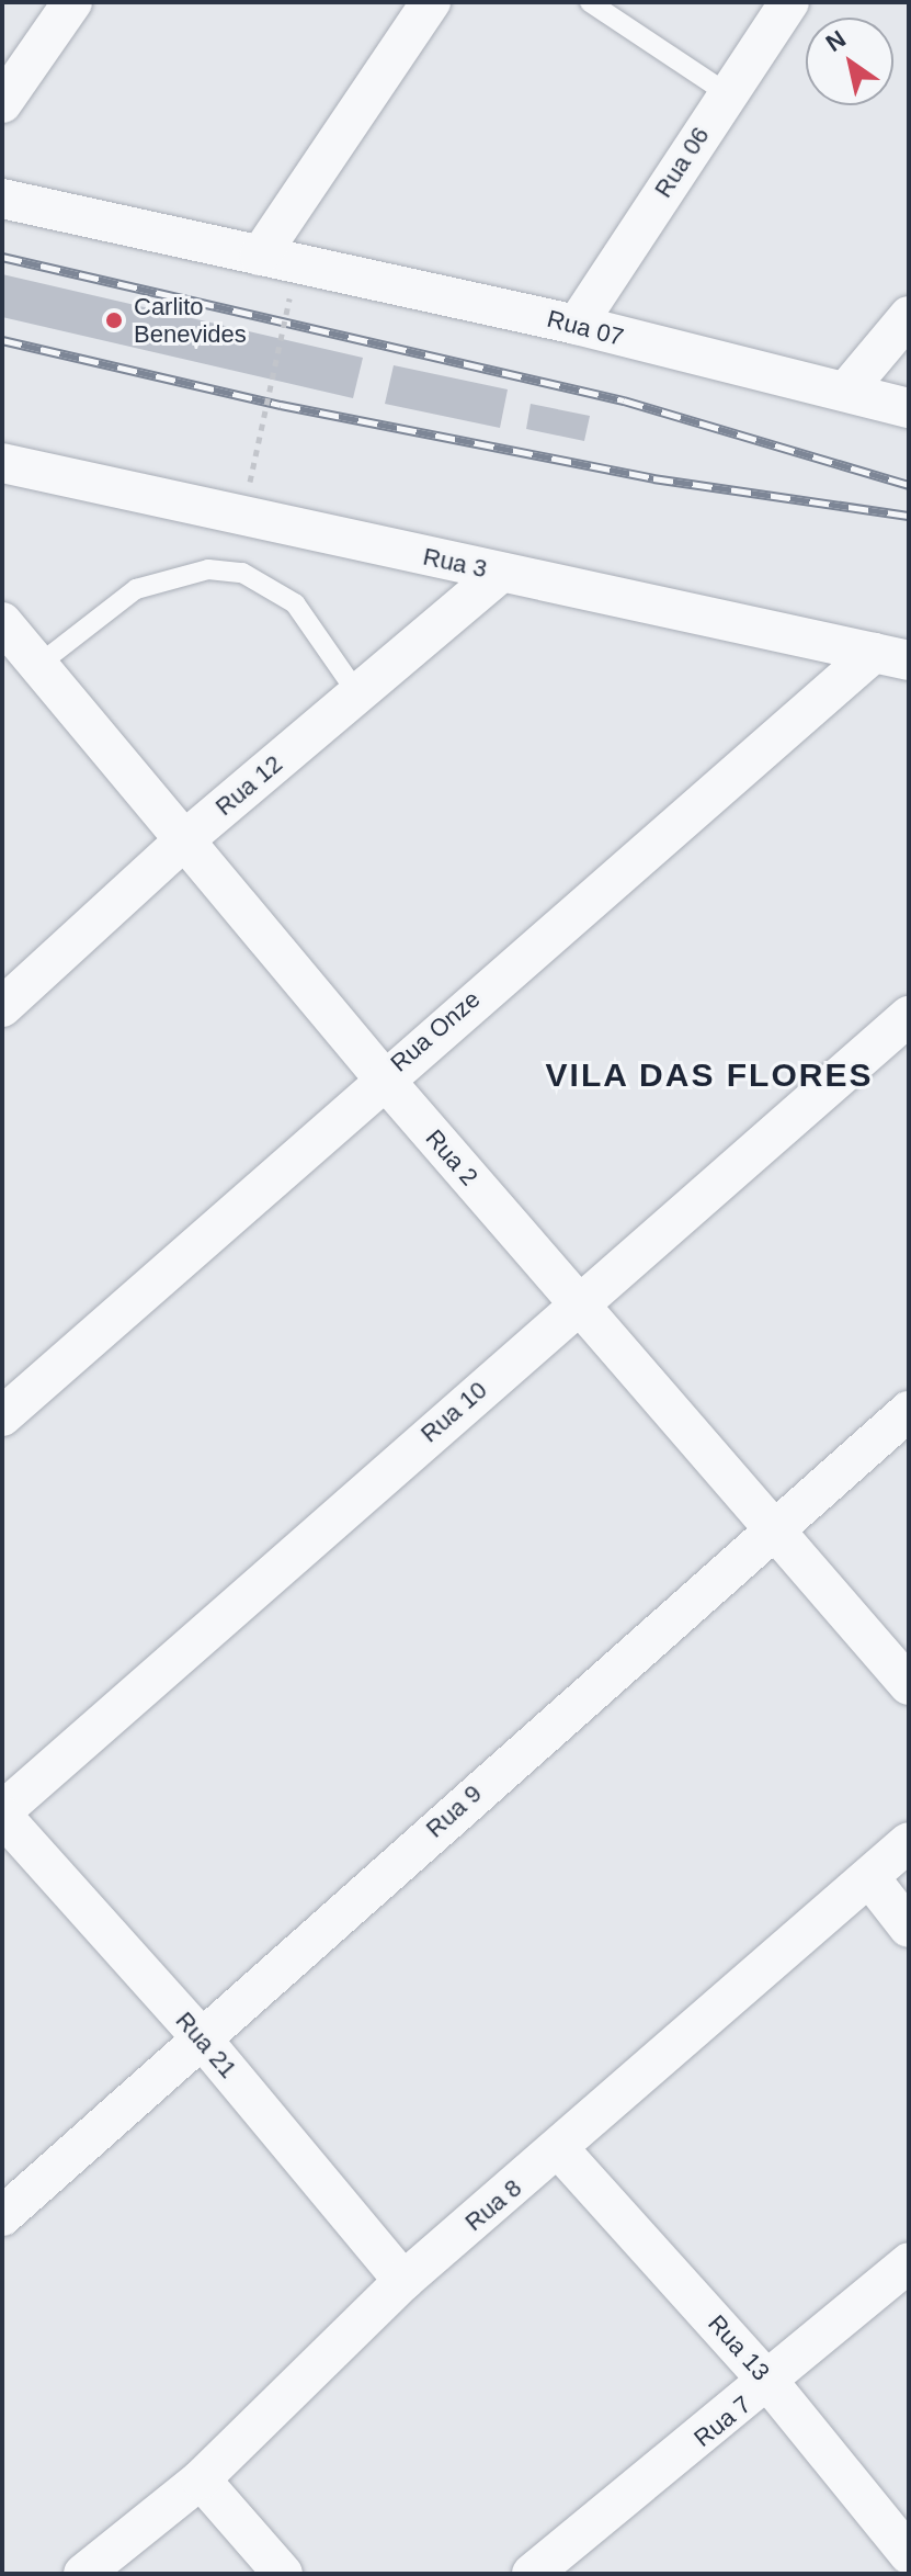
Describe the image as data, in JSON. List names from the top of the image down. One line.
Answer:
{"streets":{"street":["Rua 06","Rua 07","Rua 3","Rua 12","Rua Onze","Rua 2","Rua 10","Rua 9","Rua 21","Rua 8","Rua 13","Rua 7"]},"crossings":[["Rua 06","Rua 07"],["Rua 3","Rua 12"],["Rua 3","Rua Onze"],["Rua 12","Rua 2"],["Rua Onze","Rua 2"],["Rua 2","Rua 10"],["Rua 2","Rua 9"],["Rua 10","Rua 21"],["Rua 9","Rua 21"],["Rua 21","Rua 8"],["Rua 8","Rua 13"],["Rua 13","Rua 7"]],"districts":["VILA DAS FLORES"],"places":["Carlito Benevides"],"north":"top left"}
